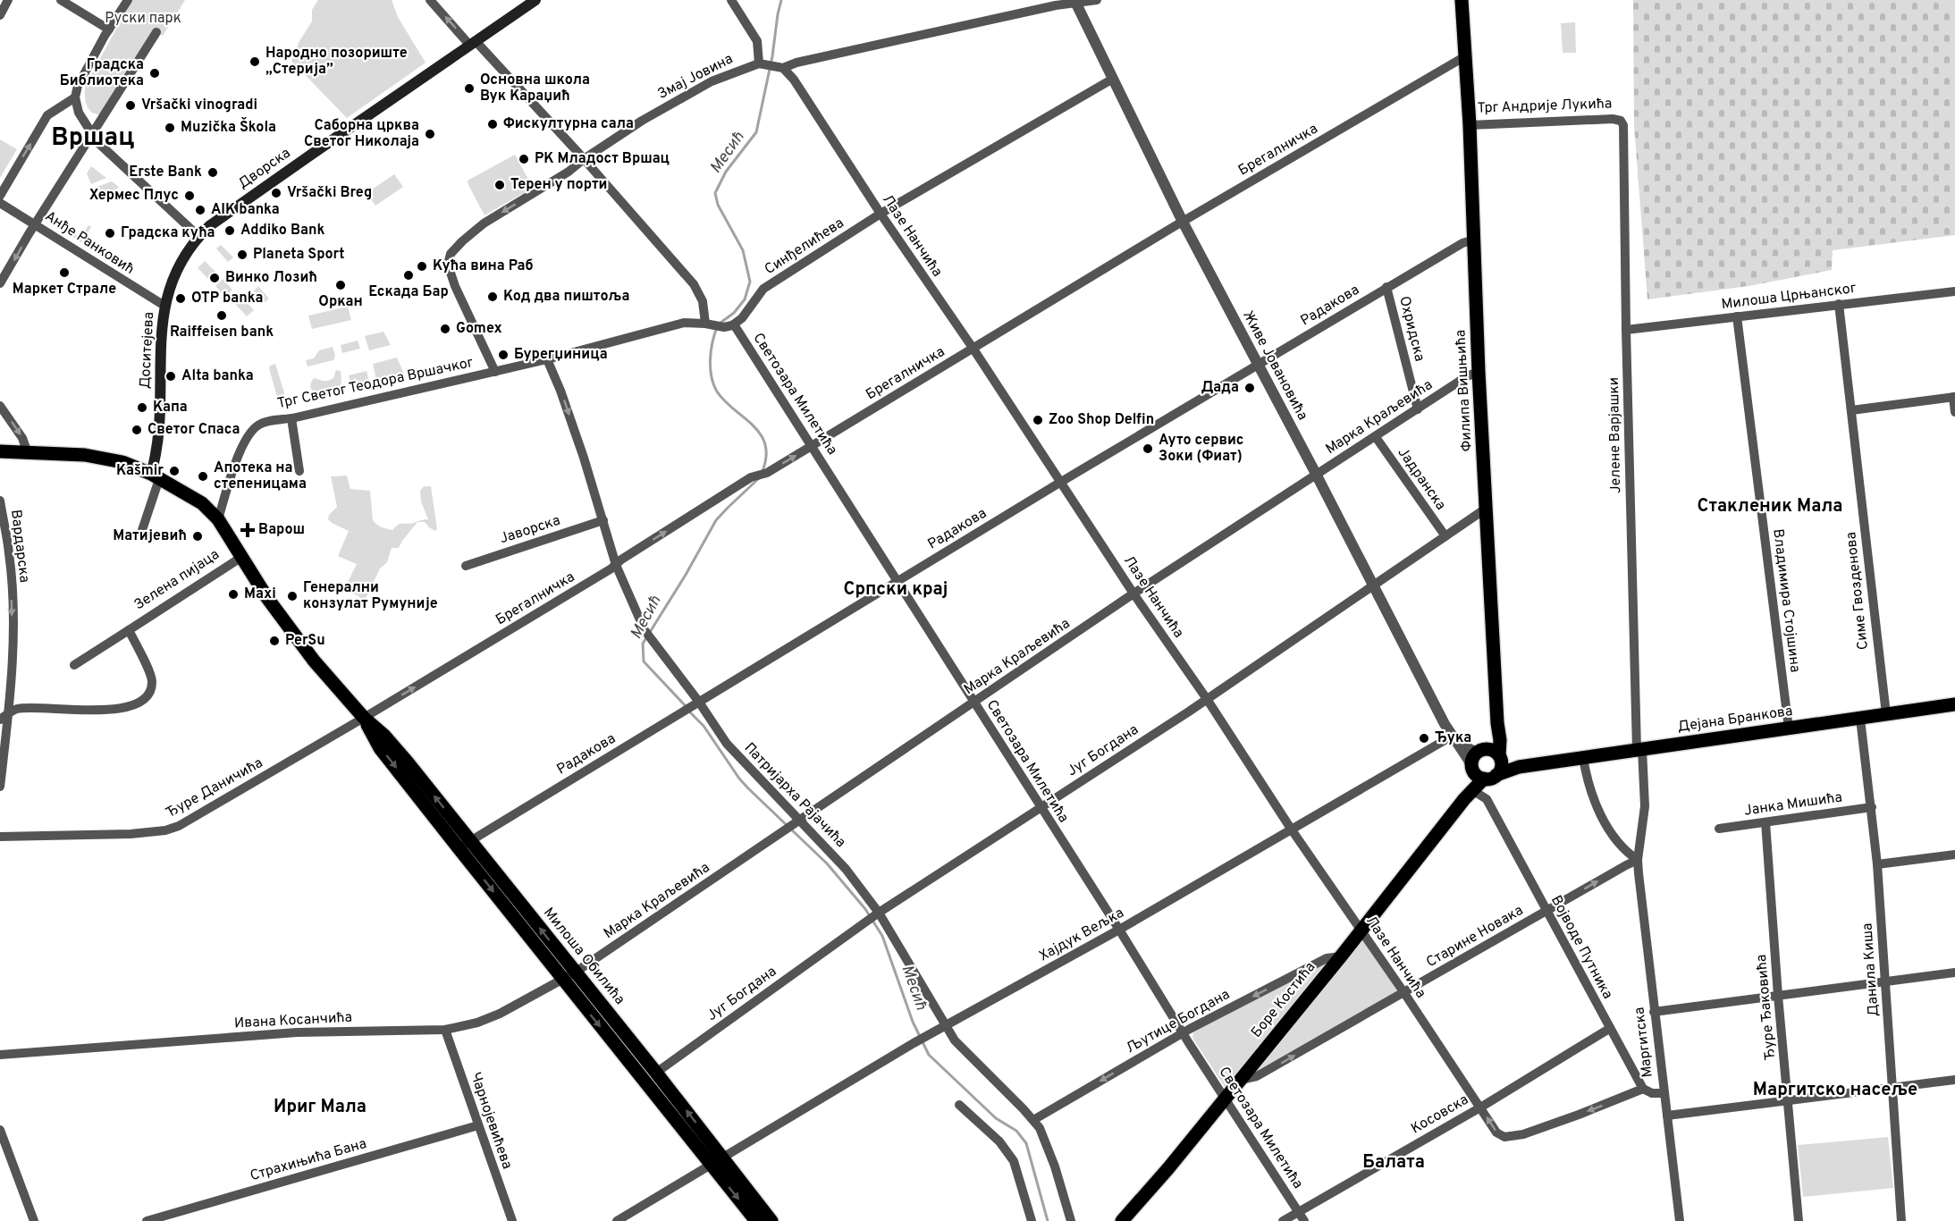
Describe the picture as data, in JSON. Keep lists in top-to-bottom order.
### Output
{
  "streets": {
    "main road": [
      "Дворска",
      "Доситејева",
      "Филипа Вишњића",
      "Зелена пијаца",
      "Дејана Бранкова",
      "Милоша Обилића",
      "Боре Костића"
    ],
    "street": [
      "Змај Јовина",
      "Трг Андрије Лукића",
      "Брегалничка",
      "Лазе Нанчића",
      "Анђе Ранковић",
      "Синђелићева",
      "Милоша Црњанског",
      "Радакова",
      "Охридска",
      "Живе Јовановића",
      "Трг Светог Теодора Вршачког",
      "Светозара Милетића",
      "Марка Краљевића",
      "Јелене Варјашки",
      "Јадранска",
      "Јаворска",
      "Вардарска",
      "Симе Гвозденова",
      "Владимира Стојшина",
      "Југ Богдана",
      "Ђуре Даничића",
      "Патријарха Рајачића",
      "Јанка Мишића",
      "Хајдук Вељка",
      "Старине Новака",
      "Војводе Путника",
      "Данила Киша",
      "Ђуре Ђаковића",
      "Ивана Косанчића",
      "Љутице Богдана",
      "Маргитска",
      "Косовска",
      "Чарнојевићева",
      "Страхињића Бана"
    ]
  },
  "crossings": [
    ["Змај Јовина", "Трг Светог Теодора Вршачког"],
    ["Трг Андрије Лукића", "Филипа Вишњића"],
    ["Трг Андрије Лукића", "Јелене Варјашки"],
    ["Брегалничка", "Лазе Нанчића"],
    ["Брегалничка", "Живе Јовановића"],
    ["Брегалничка", "Филипа Вишњића"],
    ["Брегалничка", "Светозара Милетића"],
    ["Брегалничка", "Ђуре Даничића"],
    ["Брегалничка", "Патријарха Рајачића"],
    ["Брегалничка", "Милоша Обилића"],
    ["Дворска", "Доситејева"],
    ["Лазе Нанчића", "Синђелићева"],
    ["Лазе Нанчића", "Радакова"],
    ["Лазе Нанчића", "Марка Краљевића"],
    ["Лазе Нанчића", "Југ Богдана"],
    ["Лазе Нанчића", "Хајдук Вељка"],
    ["Лазе Нанчића", "Старине Новака"],
    ["Лазе Нанчића", "Војводе Путника"],
    ["Лазе Нанчића", "Боре Костића"],
    ["Лазе Нанчића", "Косовска"],
    ["Анђе Ранковић", "Доситејева"],
    ["Синђелићева", "Живе Јовановића"],
    ["Синђелићева", "Светозара Милетића"],
    ["Милоша Црњанског", "Јелене Варјашки"],
    ["Милоша Црњанског", "Симе Гвозденова"],
    ["Милоша Црњанског", "Владимира Стојшина"],
    ["Радакова", "Охридска"],
    ["Радакова", "Живе Јовановића"],
    ["Радакова", "Филипа Вишњића"],
    ["Радакова", "Светозара Милетића"],
    ["Радакова", "Патријарха Рајачића"],
    ["Радакова", "Милоша Обилића"],
    ["Охридска", "Марка Краљевића"],
    ["Доситејева", "Зелена пијаца"],
    ["Живе Јовановића", "Филипа Вишњића"],
    ["Живе Јовановића", "Марка Краљевића"],
    ["Живе Јовановића", "Дејана Бранкова"],
    ["Живе Јовановића", "Југ Богдана"],
    ["Живе Јовановића", "Хајдук Вељка"],
    ["Живе Јовановића", "Боре Костића"],
    ["Трг Светог Теодора Вршачког", "Зелена пијаца"],
    ["Филипа Вишњића", "Марка Краљевића"],
    ["Филипа Вишњића", "Дејана Бранкова"],
    ["Филипа Вишњића", "Југ Богдана"],
    ["Филипа Вишњића", "Боре Костића"],
    ["Светозара Милетића", "Марка Краљевића"],
    ["Светозара Милетића", "Југ Богдана"],
    ["Светозара Милетића", "Хајдук Вељка"],
    ["Светозара Милетића", "Боре Костића"],
    ["Светозара Милетића", "Љутице Богдана"],
    ["Светозара Милетића", "Косовска"],
    ["Марка Краљевића", "Јадранска"],
    ["Марка Краљевића", "Патријарха Рајачића"],
    ["Марка Краљевића", "Милоша Обилића"],
    ["Марка Краљевића", "Ивана Косанчића"],
    ["Јелене Варјашки", "Дејана Бранкова"],
    ["Јелене Варјашки", "Маргитска"],
    ["Јадранска", "Југ Богдана"],
    ["Јаворска", "Патријарха Рајачића"],
    ["Вардарска", "Зелена пијаца"],
    ["Зелена пијаца", "Милоша Обилића"],
    ["Симе Гвозденова", "Дејана Бранкова"],
    ["Владимира Стојшина", "Дејана Бранкова"],
    ["Дејана Бранкова", "Данила Киша"],
    ["Дејана Бранкова", "Боре Костића"],
    ["Дејана Бранкова", "Маргитска"],
    ["Југ Богдана", "Патријарха Рајачића"],
    ["Југ Богдана", "Милоша Обилића"],
    ["Ђуре Даничића", "Милоша Обилића"],
    ["Патријарха Рајачића", "Хајдук Вељка"],
    ["Патријарха Рајачића", "Љутице Богдана"],
    ["Јанка Мишића", "Данила Киша"],
    ["Јанка Мишића", "Ђуре Ђаковића"],
    ["Хајдук Вељка", "Милоша Обилића"],
    ["Старине Новака", "Војводе Путника"],
    ["Старине Новака", "Боре Костића"],
    ["Старине Новака", "Маргитска"],
    ["Војводе Путника", "Косовска"],
    ["Милоша Обилића", "Ивана Косанчића"],
    ["Боре Костића", "Љутице Богдана"],
    ["Ивана Косанчића", "Чарнојевићева"],
    ["Чарнојевићева", "Страхињића Бана"]
  ],
  "one_way": [
    "Брегалничка",
    "Вардарска",
    "Старине Новака",
    "Љутице Богдана"
  ],
  "districts": [
    "Вршац",
    "Стакленик Мала",
    "Српски крај",
    "Маргитско насеље",
    "Ириг Мала",
    "Балата"
  ],
  "water": ["Месић"],
  "parks": ["Руски парк"],
  "places": {
    "other": [
      "Народно позориште „Стерија”",
      "Градска Библиотека",
      "Основна школа Вук Караџић",
      "Vršački vinogradi",
      "Фискултурна сала",
      "Muzička Škola",
      "Саборна црква Светог Николаја",
      "РК Младост Вршац",
      "Erste Bank",
      "Терен у порти",
      "Vršački Breg",
      "Хермес Плус",
      "AIK banka",
      "Addiko Bank",
      "Градска кућа",
      "Planeta Sport",
      "Кућа вина Раб",
      "Маркет Страле",
      "Ескада Бар",
      "Винко Лозић",
      "Оркан",
      "Код два пиштоља",
      "OTP banka",
      "Raiffeisen bank",
      "Gomex",
      "Бурегџиница",
      "Alta banka",
      "Дада",
      "Капа",
      "Zoo Shop Delfin",
      "Светог Спаса",
      "Ауто сервис Зоки (Фиат)",
      "Kašmir",
      "Апотека на степеницама",
      "Матијевић",
      "Maxi",
      "Генерални конзулат Румуније",
      "PerSu",
      "Ђука"
    ],
    "health": ["Варош"]
  }
}
